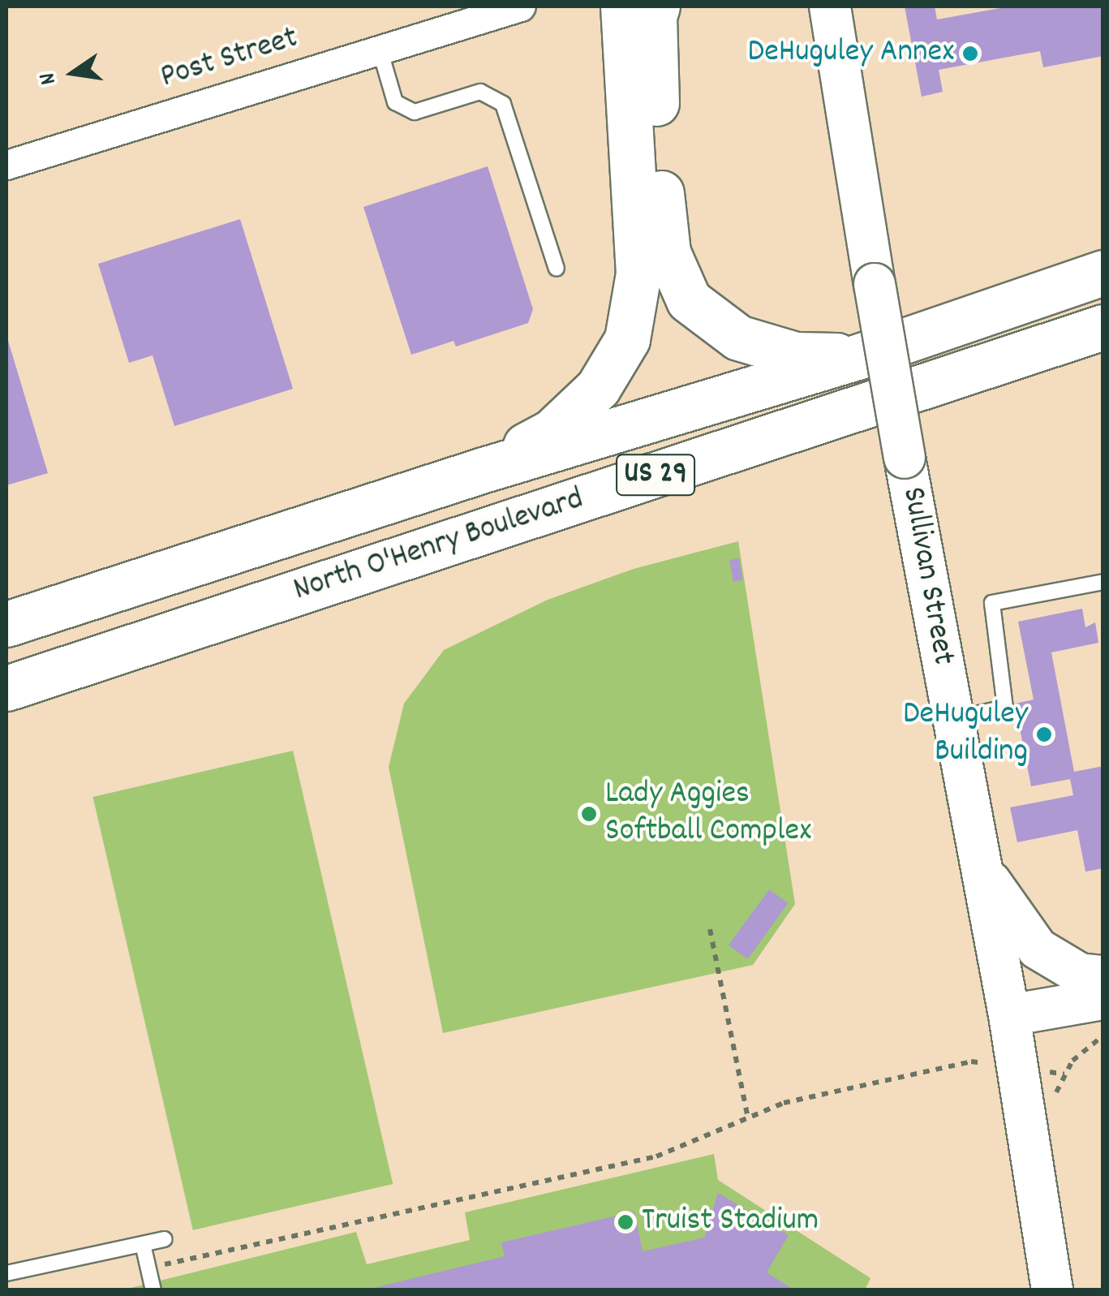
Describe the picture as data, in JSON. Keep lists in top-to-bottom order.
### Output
{
  "streets": {
    "highway": ["US 29", "North O'Henry Boulevard"],
    "street": ["Post Street", "Sullivan Street"]
  },
  "places": [
    "DeHuguley Annex",
    "DeHuguley Building",
    "Lady Aggies Softball Complex",
    "Truist Stadium"
  ],
  "north": "left"
}
